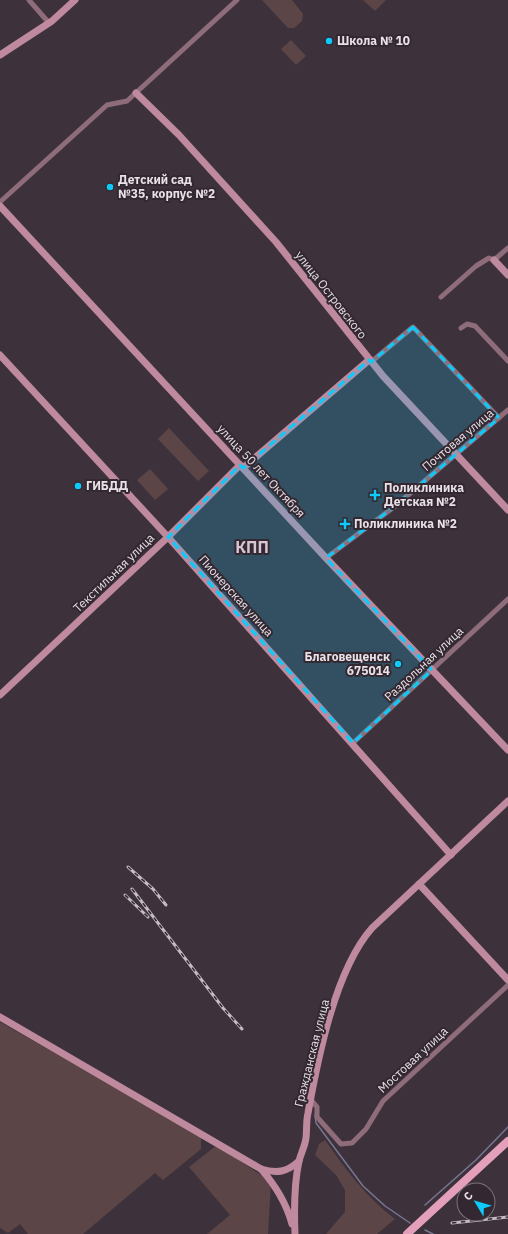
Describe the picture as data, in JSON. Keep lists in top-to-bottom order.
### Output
{
  "streets": {
    "street": [
      "улица Островского",
      "Почтовая улица",
      "улица 50 лет Октября",
      "Текстильная улица",
      "Пионерская улица",
      "Раздольная улица",
      "Гражданская улица",
      "Мостовая улица"
    ]
  },
  "crossings": [
    ["улица Островского", "Почтовая улица"],
    ["улица Островского", "Текстильная улица"],
    ["Почтовая улица", "улица 50 лет Октября"],
    ["Почтовая улица", "Текстильная улица"],
    ["улица 50 лет Октября", "Текстильная улица"],
    ["улица 50 лет Октября", "Раздольная улица"],
    ["Текстильная улица", "Пионерская улица"],
    ["Пионерская улица", "Раздольная улица"],
    ["Пионерская улица", "Гражданская улица"],
    ["Гражданская улица", "Мостовая улица"]
  ],
  "districts": ["КПП"],
  "places": {
    "other": [
      "Школа № 10",
      "Детский сад №35, корпус №2",
      "ГИБДД",
      "Благовещенск 675014"
    ],
    "health": ["Поликлиника Детская №2", "Поликлиника №2"]
  },
  "north": "top left"
}
